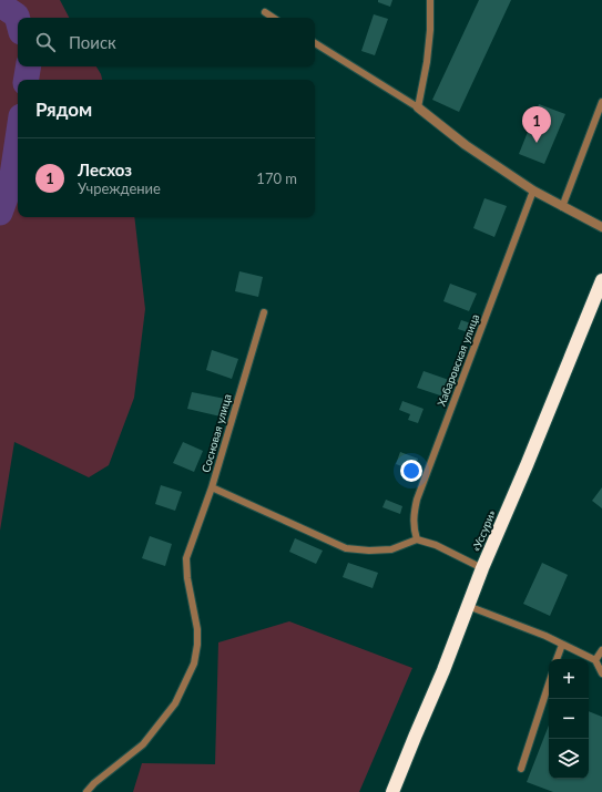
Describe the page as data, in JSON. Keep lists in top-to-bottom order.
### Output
{
  "streets": {
    "highway": ["«Уссури»"],
    "lane": ["Хабаровская улица", "Сосновая улица"]
  },
  "page": {
    "search": "Поиск",
    "heading": "Рядом",
    "pins": "1",
    "list": [
      {
        "mark": "1",
        "name": "Лесхоз",
        "note": "Учреждение",
        "value": "170 m"
      }
    ],
    "map_buttons": ["+", "−"]
  }
}
